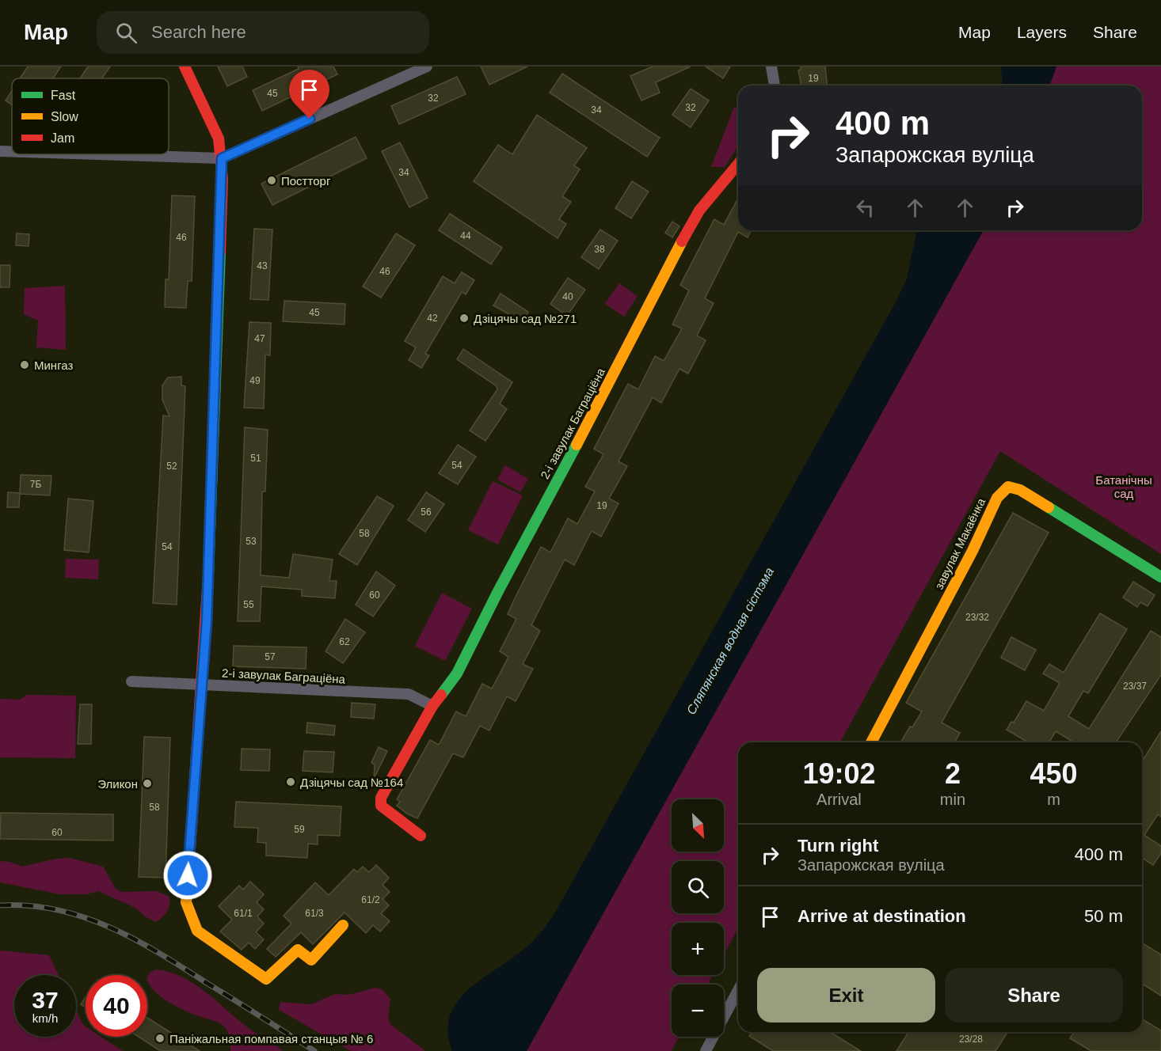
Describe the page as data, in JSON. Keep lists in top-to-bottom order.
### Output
{
  "streets": {
    "street": ["2-і завулак Баграціёна", "завулак Макаёнка"]
  },
  "water": ["Сляпянская водная сістэма"],
  "parks": ["Батанічны сад"],
  "places": [
    "Постторг",
    "Дзіцячы сад №271",
    "Мингаз",
    "Дзіцячы сад №164",
    "Эликон",
    "Паніжальная помпавая станцыя № 6"
  ],
  "house_numbers": [
    "19",
    "45",
    "32",
    "32",
    "34",
    "34",
    "44",
    "46",
    "38",
    "43",
    "46",
    "40",
    "45",
    "42",
    "47",
    "49",
    "51",
    "54",
    "52",
    "7Б",
    "19",
    "56",
    "58",
    "53",
    "54",
    "60",
    "55",
    "23/32",
    "62",
    "57",
    "23/37",
    "58",
    "59",
    "60",
    "61/2",
    "61/1",
    "61/3",
    "23/28"
  ],
  "legend": ["Fast", "Slow", "Jam"],
  "north": "bottom right",
  "page": {
    "header": "Map",
    "search": "Search here",
    "nav": ["Map", "Layers", "Share"],
    "turn": ["400 m", "Запарожская вуліца"],
    "eta": [
      "19:02",
      "Arrival",
      "2",
      "min",
      "450",
      "m"
    ],
    "map_buttons": ["+", "−"],
    "list": [
      {
        "name": "Turn right",
        "note": "Запарожская вуліца",
        "value": "400 m"
      },
      {
        "name": "Arrive at destination",
        "value": "50 m"
      }
    ],
    "buttons": ["Exit", "Share"],
    "speed": "37 km/h",
    "limit": "40"
  }
}
